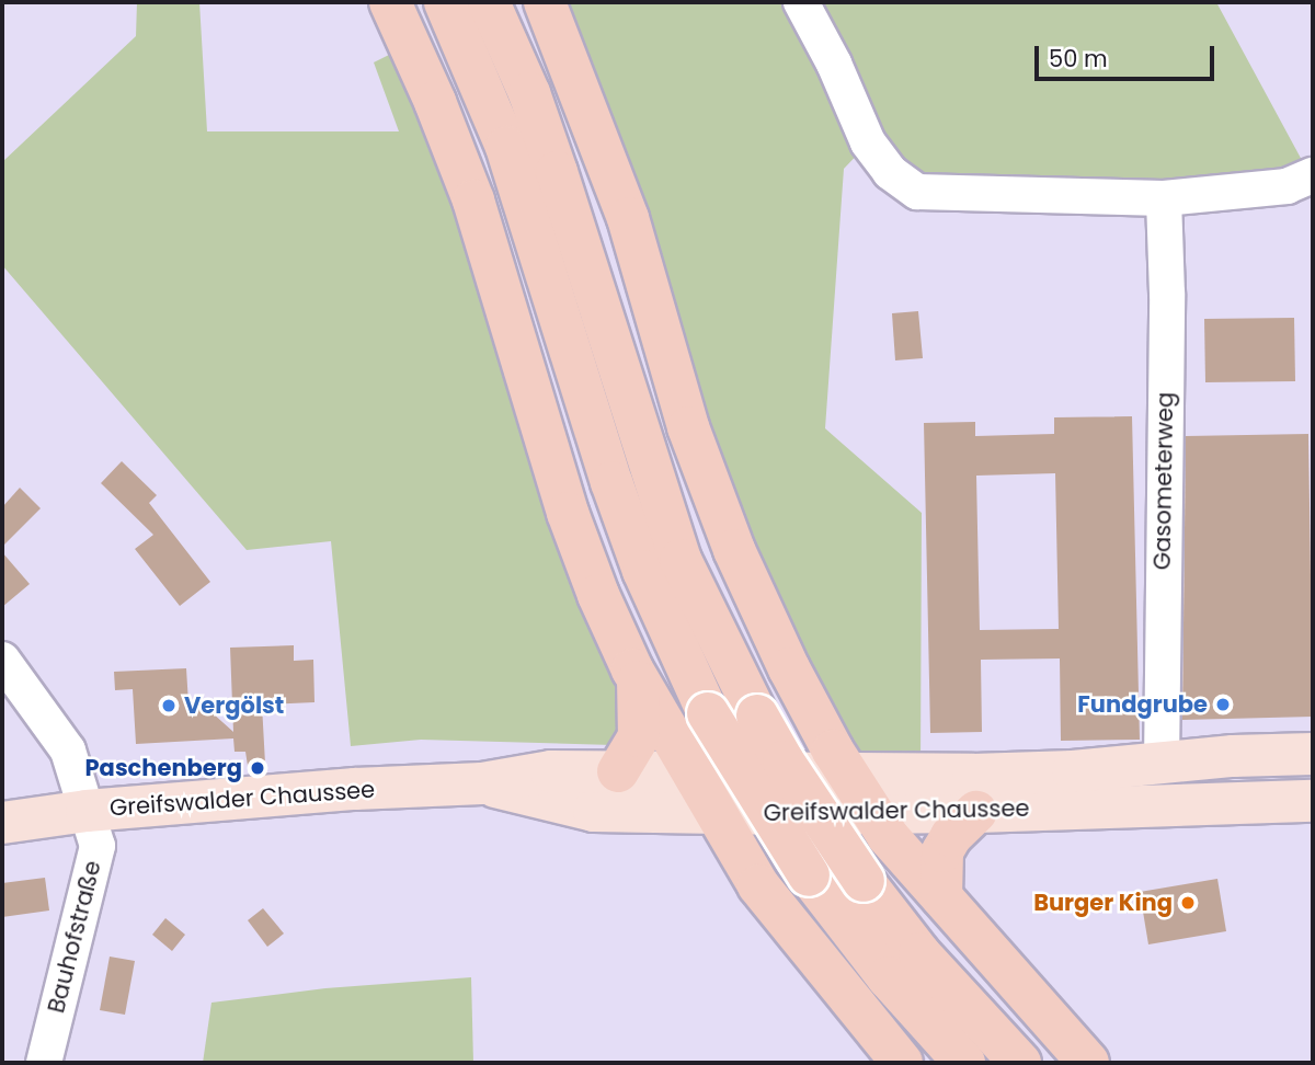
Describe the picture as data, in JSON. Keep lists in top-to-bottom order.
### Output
{
  "streets": {
    "main road": ["Greifswalder Chaussee"],
    "street": ["Gasometerweg", "Bauhofstraße"]
  },
  "crossings": [
    ["Gasometerweg", "Greifswalder Chaussee"],
    ["Greifswalder Chaussee", "Bauhofstraße"]
  ],
  "places": [
    "Fundgrube",
    "Vergölst",
    "Paschenberg",
    "Burger King"
  ],
  "scale_bar": "50 m"
}
